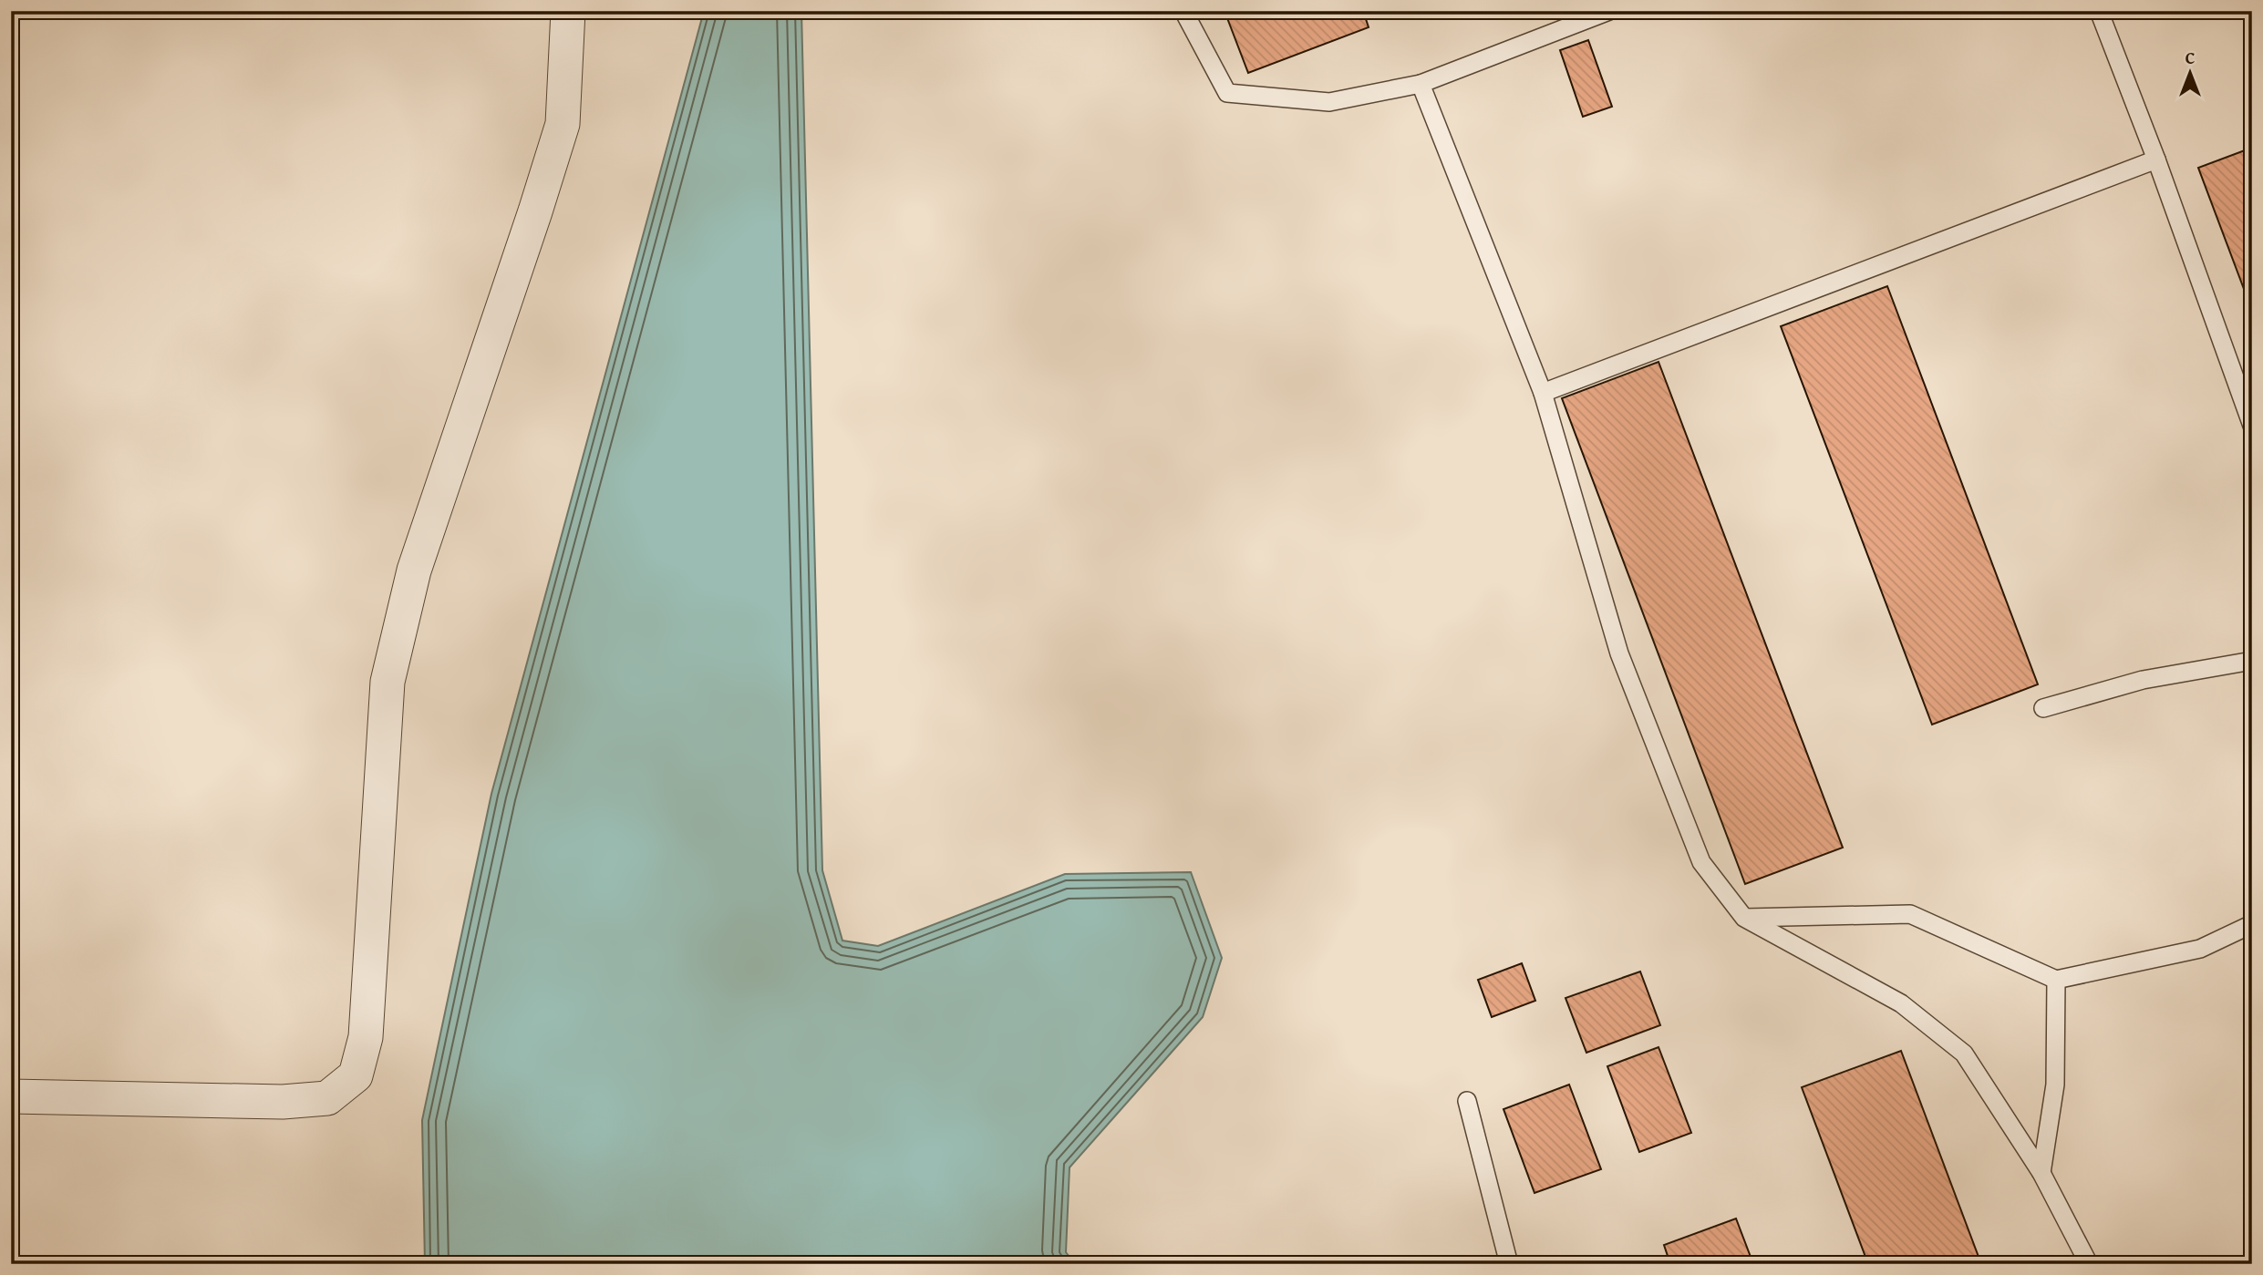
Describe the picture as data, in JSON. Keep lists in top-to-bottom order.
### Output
{
  "north": "top"
}
